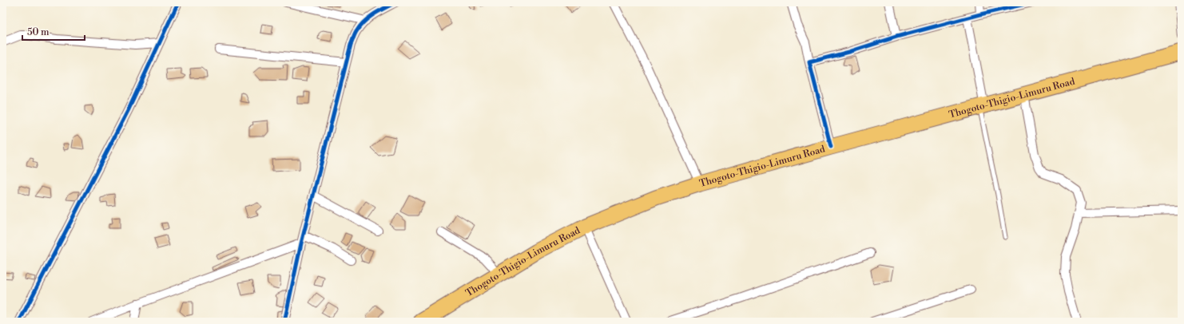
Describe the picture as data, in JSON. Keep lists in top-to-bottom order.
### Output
{
  "streets": {
    "highway": ["Thogoto-Thigio-Limuru Road"]
  },
  "scale_bar": "50 m"
}
